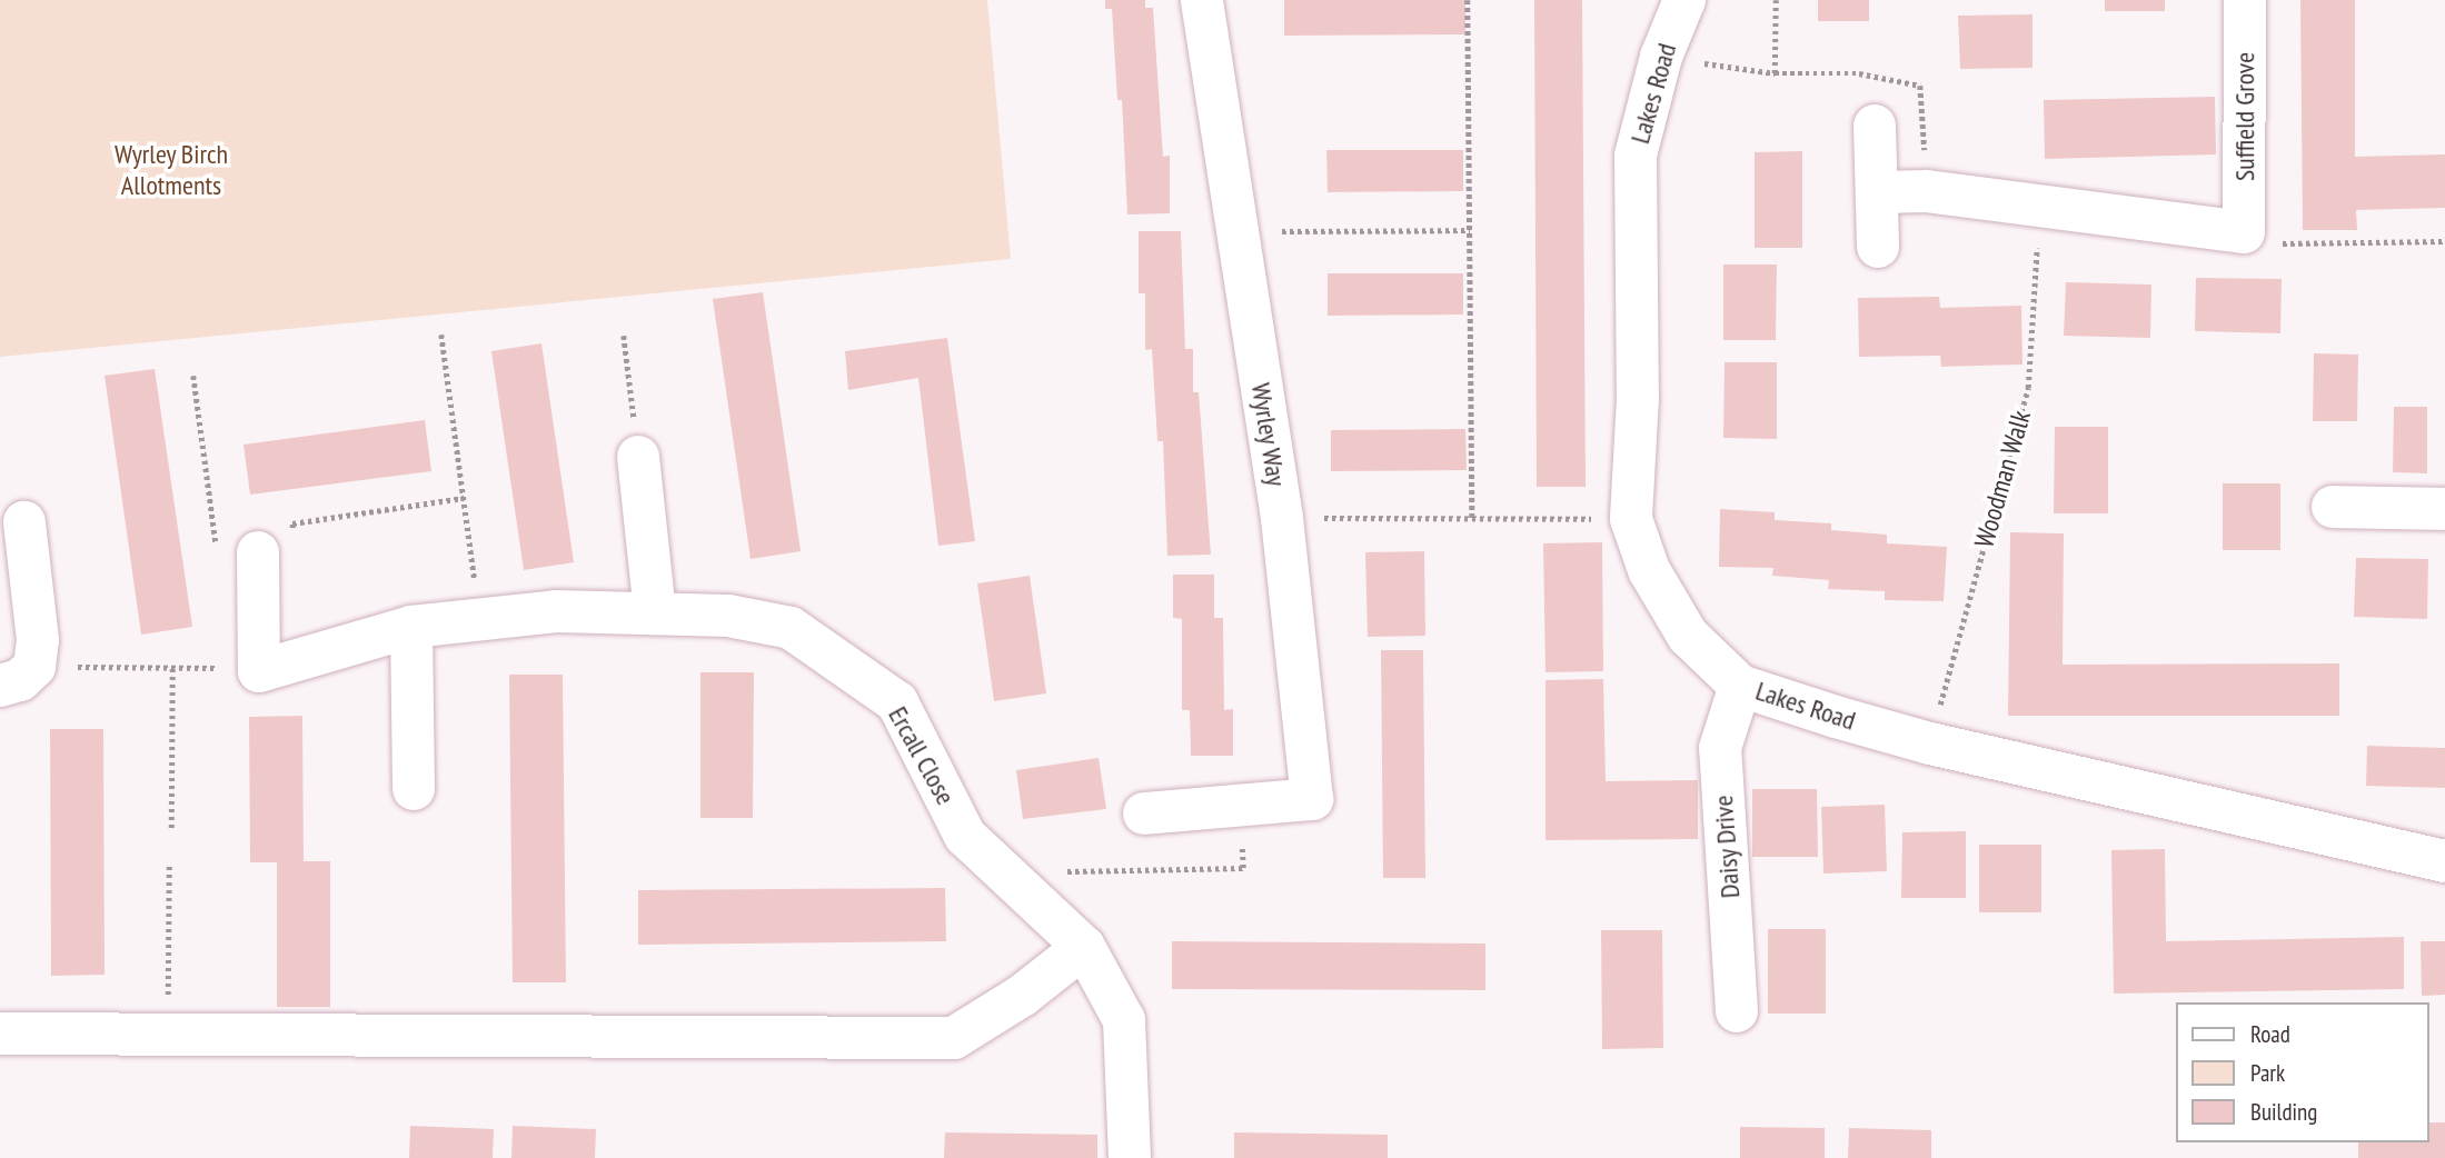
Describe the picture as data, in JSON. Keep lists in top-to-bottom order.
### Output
{
  "streets": {
    "street": [
      "Lakes Road",
      "Suffield Grove",
      "Wyrley Way",
      "Ercall Close",
      "Daisy Drive"
    ],
    "path": ["Woodman Walk"]
  },
  "crossings": [
    ["Lakes Road", "Woodman Walk"],
    ["Lakes Road", "Daisy Drive"]
  ],
  "parks": ["Wyrley Birch Allotments"],
  "legend": ["Road", "Park", "Building"]
}
